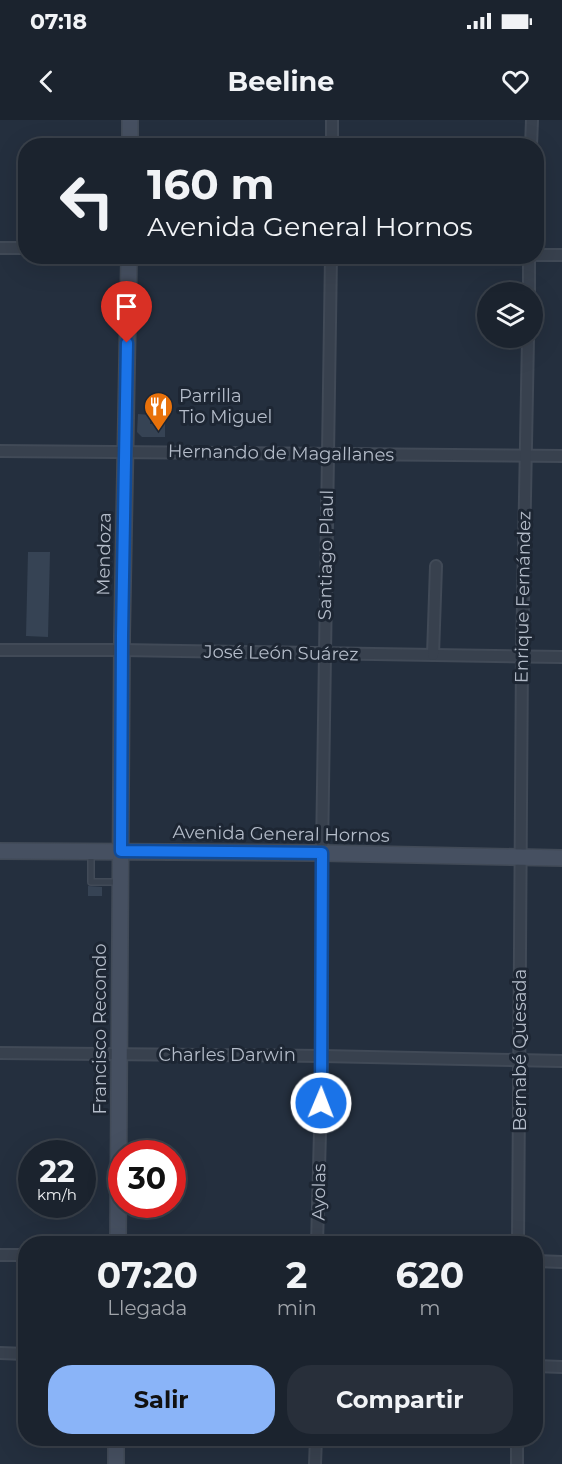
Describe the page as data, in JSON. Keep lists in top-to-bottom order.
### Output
{
  "streets": {
    "street": [
      "Hernando de Magallanes",
      "Mendoza",
      "Santiago Plaul",
      "Enrique Fernández",
      "José León Suárez",
      "Avenida General Hornos",
      "Francisco Recondo",
      "Bernabé Quesada",
      "Charles Darwin",
      "Ayolas"
    ]
  },
  "crossings": [
    ["Hernando de Magallanes", "Mendoza"],
    ["Hernando de Magallanes", "Santiago Plaul"],
    ["Hernando de Magallanes", "Enrique Fernández"],
    ["Mendoza", "José León Suárez"],
    ["Mendoza", "Avenida General Hornos"],
    ["Mendoza", "Francisco Recondo"],
    ["Santiago Plaul", "José León Suárez"],
    ["Santiago Plaul", "Avenida General Hornos"],
    ["Santiago Plaul", "Ayolas"],
    ["Enrique Fernández", "José León Suárez"],
    ["Enrique Fernández", "Avenida General Hornos"],
    ["Enrique Fernández", "Bernabé Quesada"],
    ["Avenida General Hornos", "Francisco Recondo"],
    ["Avenida General Hornos", "Bernabé Quesada"],
    ["Avenida General Hornos", "Ayolas"],
    ["Francisco Recondo", "Charles Darwin"],
    ["Bernabé Quesada", "Charles Darwin"],
    ["Charles Darwin", "Ayolas"]
  ],
  "places": {
    "restaurant": ["Parrilla Tio Miguel"]
  },
  "page": {
    "status": "07:18",
    "header": "Beeline",
    "turn": ["160 m", "Avenida General Hornos"],
    "speed": "22 km/h",
    "limit": "30",
    "eta": [
      "07:20",
      "Llegada",
      "2",
      "min",
      "620",
      "m"
    ],
    "buttons": ["Salir", "Compartir"]
  }
}
